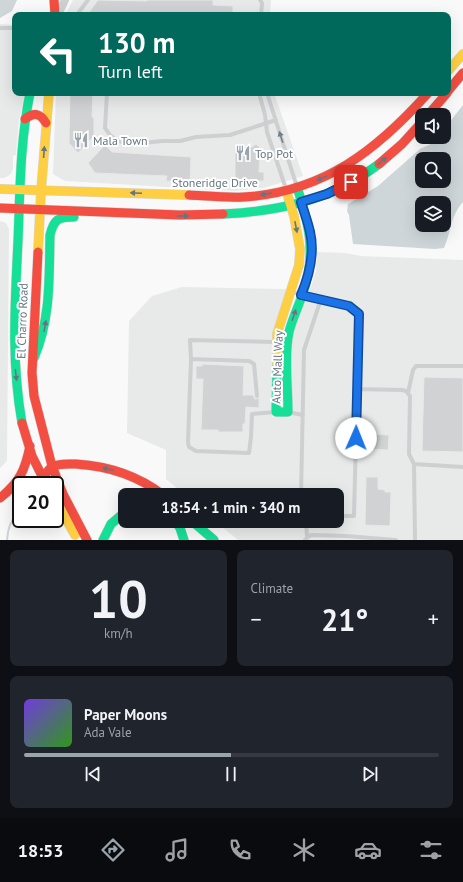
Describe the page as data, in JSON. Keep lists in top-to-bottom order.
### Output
{
  "streets": {
    "main road": ["Stoneridge Drive", "El Charro Road", "Auto Mall Way"]
  },
  "crossings": [
    ["Stoneridge Drive", "El Charro Road"],
    ["Stoneridge Drive", "Auto Mall Way"]
  ],
  "places": {
    "restaurant": ["Mala Town", "Top Pot"]
  },
  "page": {
    "turn": ["130 m", "Turn left"],
    "limit": "20",
    "trip": "18:54 · 1 min · 340 m",
    "tile": [
      ["10", "km/h"],
      "Climate"
    ],
    "heat": ["−", "21°", "+"],
    "song": ["Paper Moons", "Ada Vale"],
    "tabs": "18:53"
  }
}
